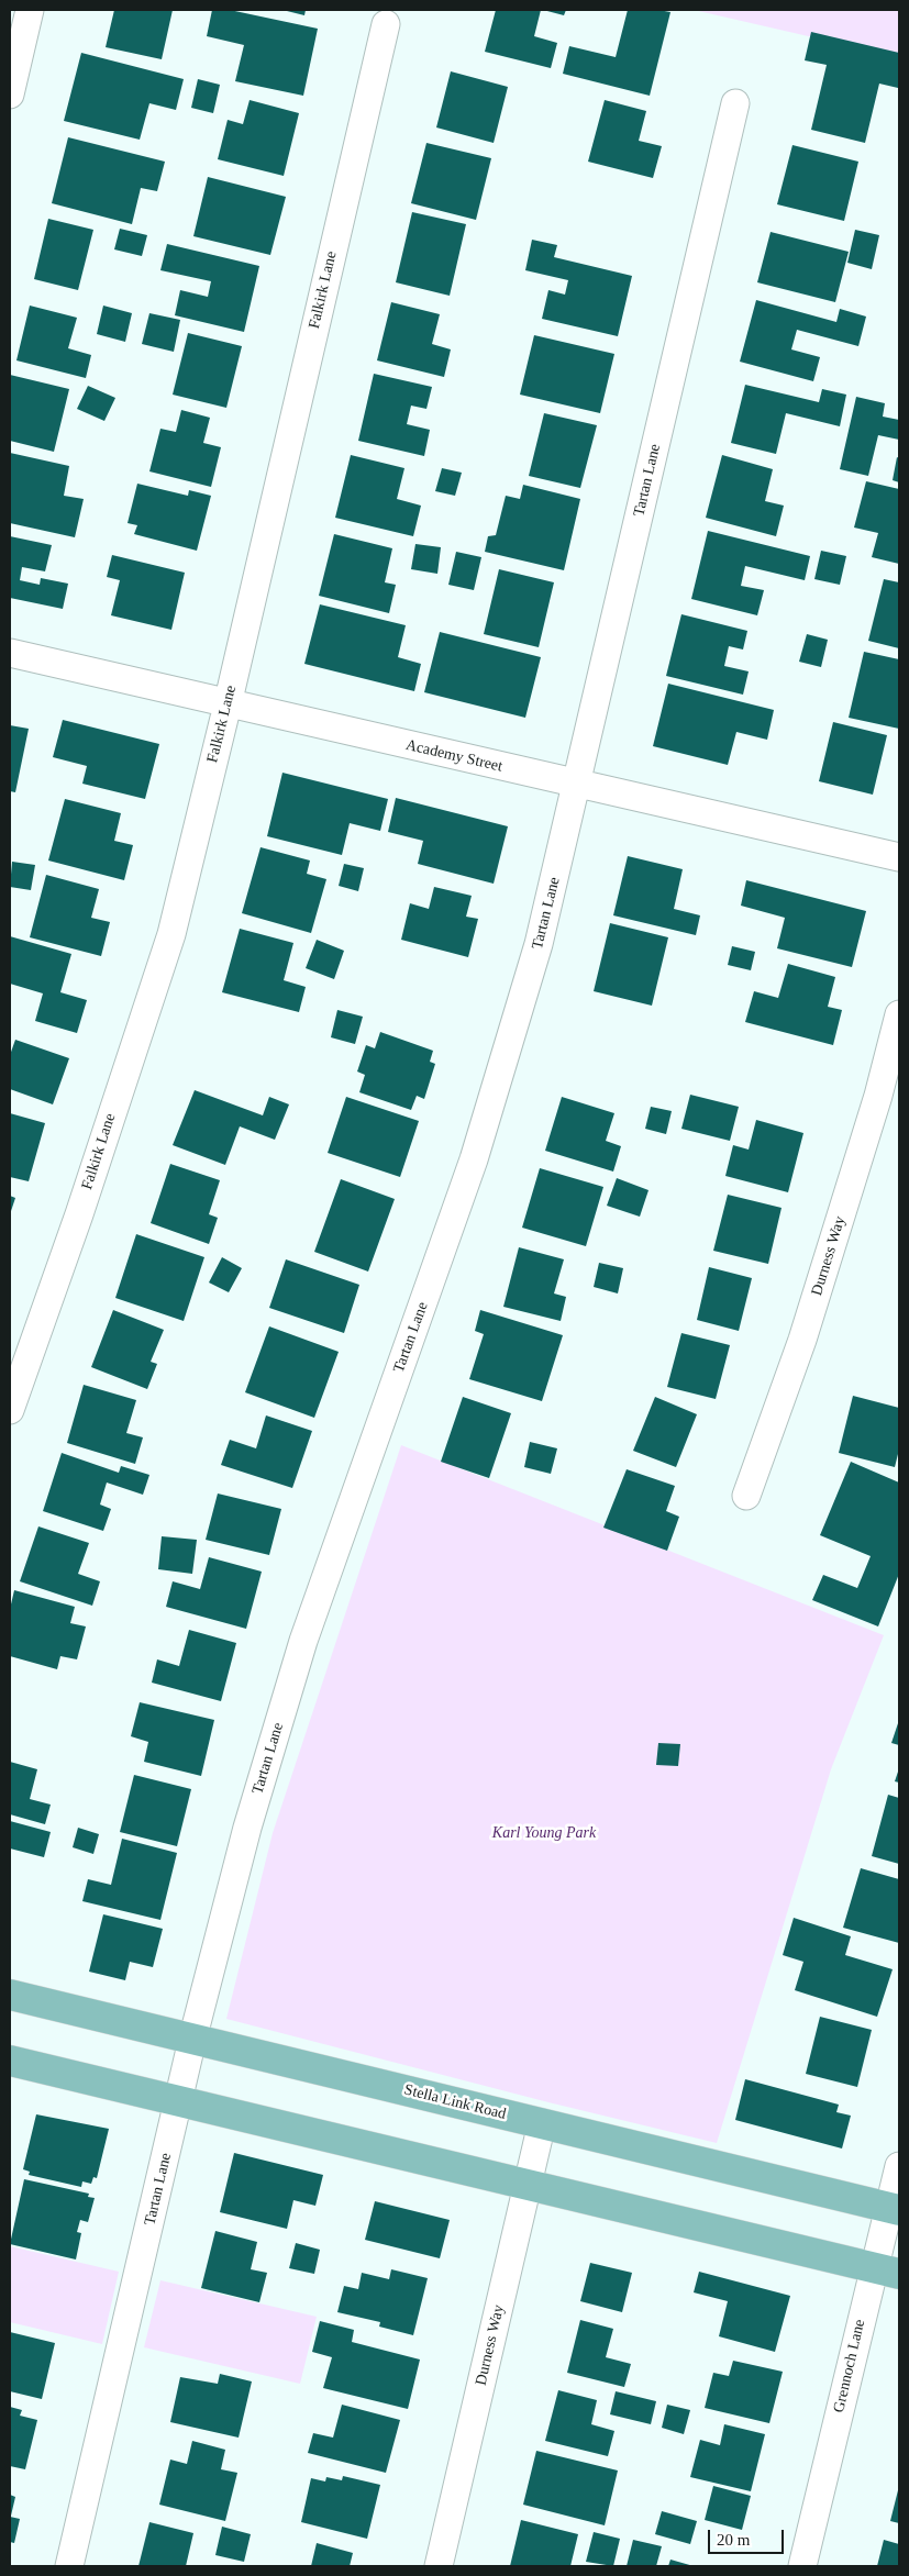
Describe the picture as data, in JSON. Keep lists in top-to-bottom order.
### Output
{
  "streets": {
    "main road": ["Stella Link Road"],
    "street": [
      "Falkirk Lane",
      "Tartan Lane",
      "Academy Street",
      "Durness Way",
      "Grennoch Lane"
    ]
  },
  "crossings": [
    ["Falkirk Lane", "Academy Street"],
    ["Tartan Lane", "Academy Street"],
    ["Tartan Lane", "Stella Link Road"],
    ["Durness Way", "Stella Link Road"],
    ["Stella Link Road", "Grennoch Lane"]
  ],
  "parks": ["Karl Young Park"],
  "scale_bar": "20 m"
}
